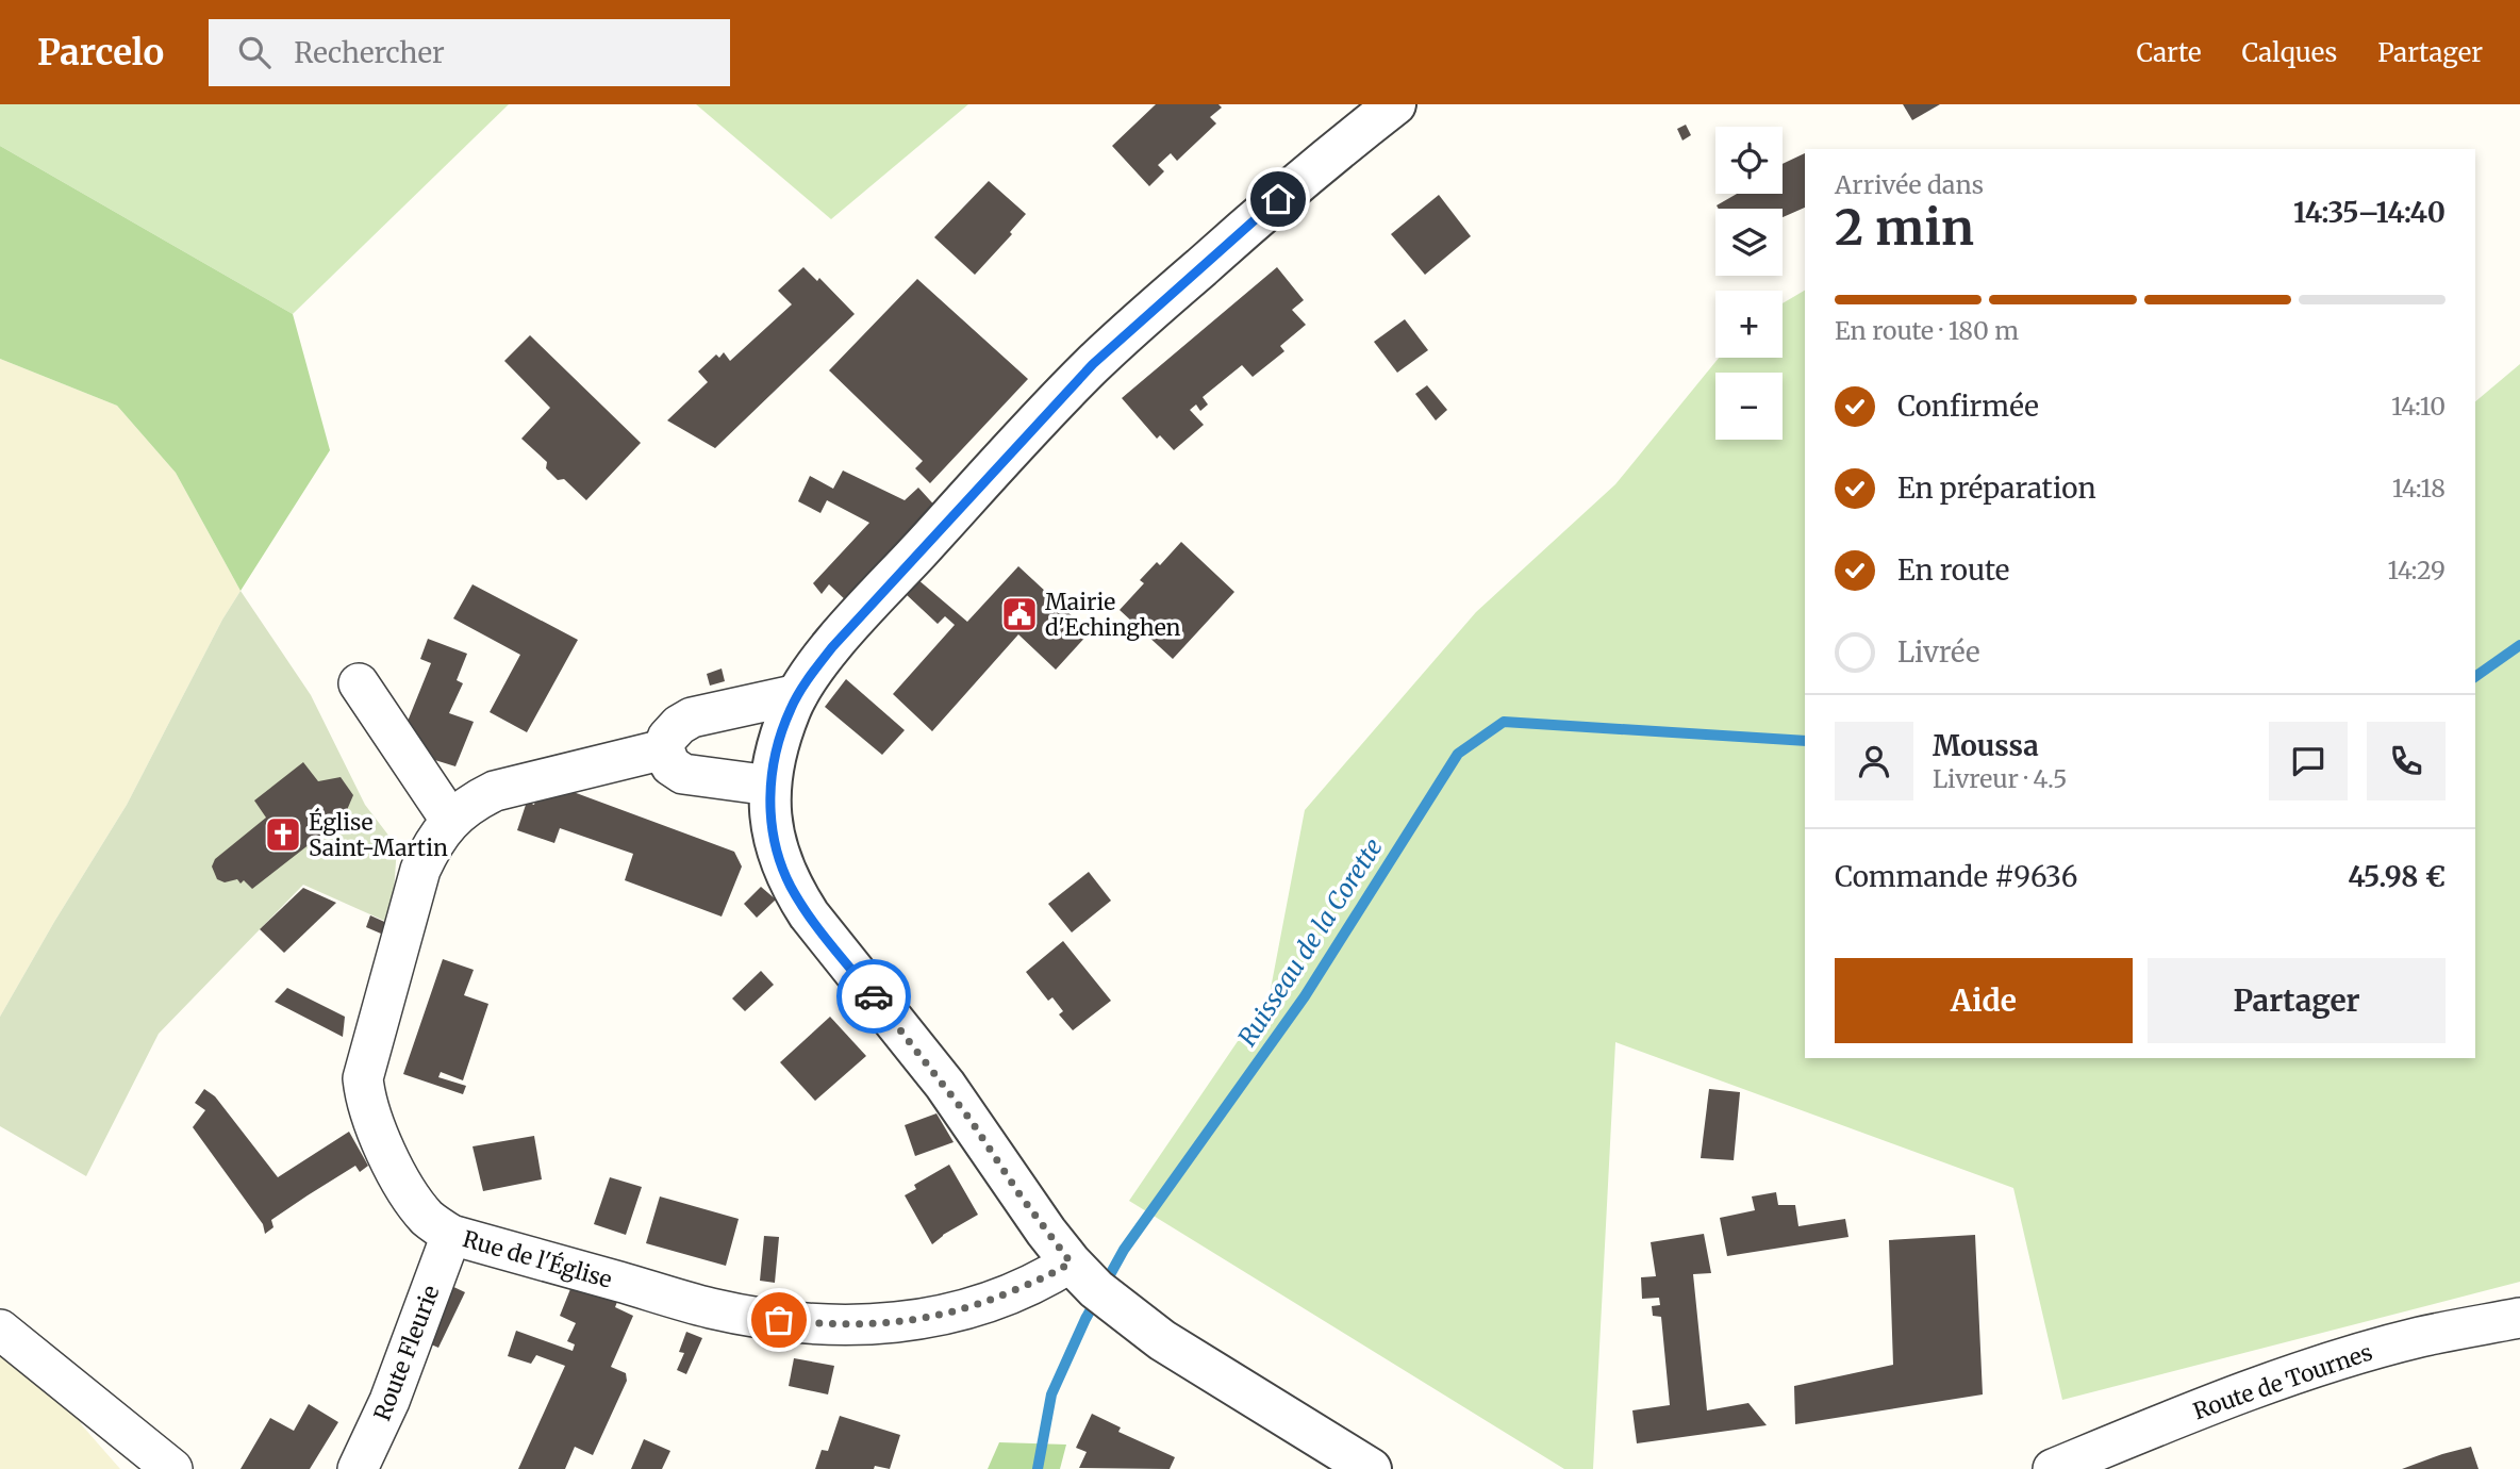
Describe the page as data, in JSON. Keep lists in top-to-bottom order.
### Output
{
  "streets": {
    "street": ["Rue de l'Église", "Route Fleurie", "Route de Tournes"]
  },
  "crossings": [
    ["Rue de l'Église", "Route Fleurie"]
  ],
  "water": ["Ruisseau de la Corette"],
  "places": {
    "public building": ["Mairie d'Echinghen"],
    "church": ["Église Saint-Martin"]
  },
  "page": {
    "header": "Parcelo",
    "search": "Rechercher",
    "nav": ["Carte", "Calques", "Partager"],
    "map_buttons": ["+", "−"],
    "heading": ["2 min", "Arrivée dans", "14:35–14:40"],
    "panel": [
      "Moussa",
      "Livreur · 4.5",
      "Commande #9636",
      "45.98 €"
    ],
    "bar": "En route · 180 m",
    "list": [
      ["Confirmée", "14:10"],
      ["En préparation", "14:18"],
      ["En route", "14:29"],
      "Livrée"
    ],
    "buttons": ["Aide", "Partager"]
  }
}
